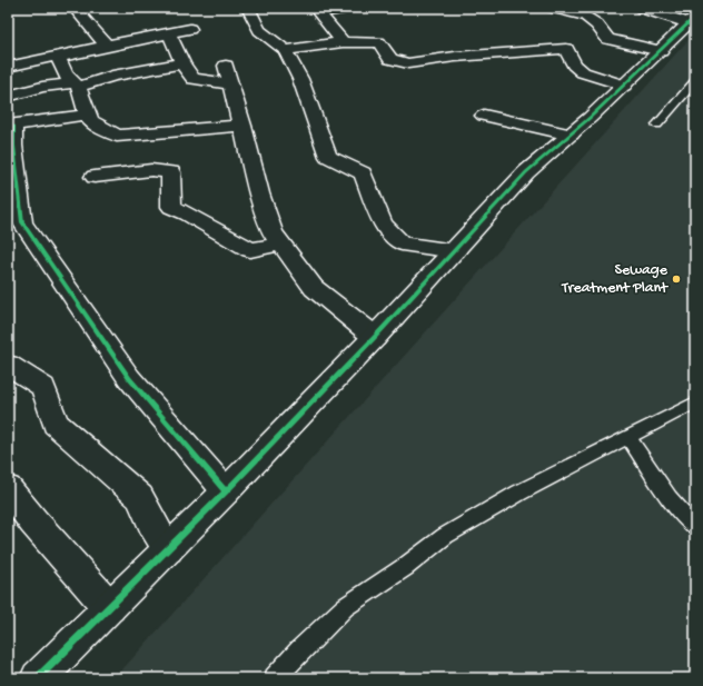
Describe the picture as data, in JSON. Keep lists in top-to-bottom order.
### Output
{
  "places": ["Sewage Treatment Plant"]
}
